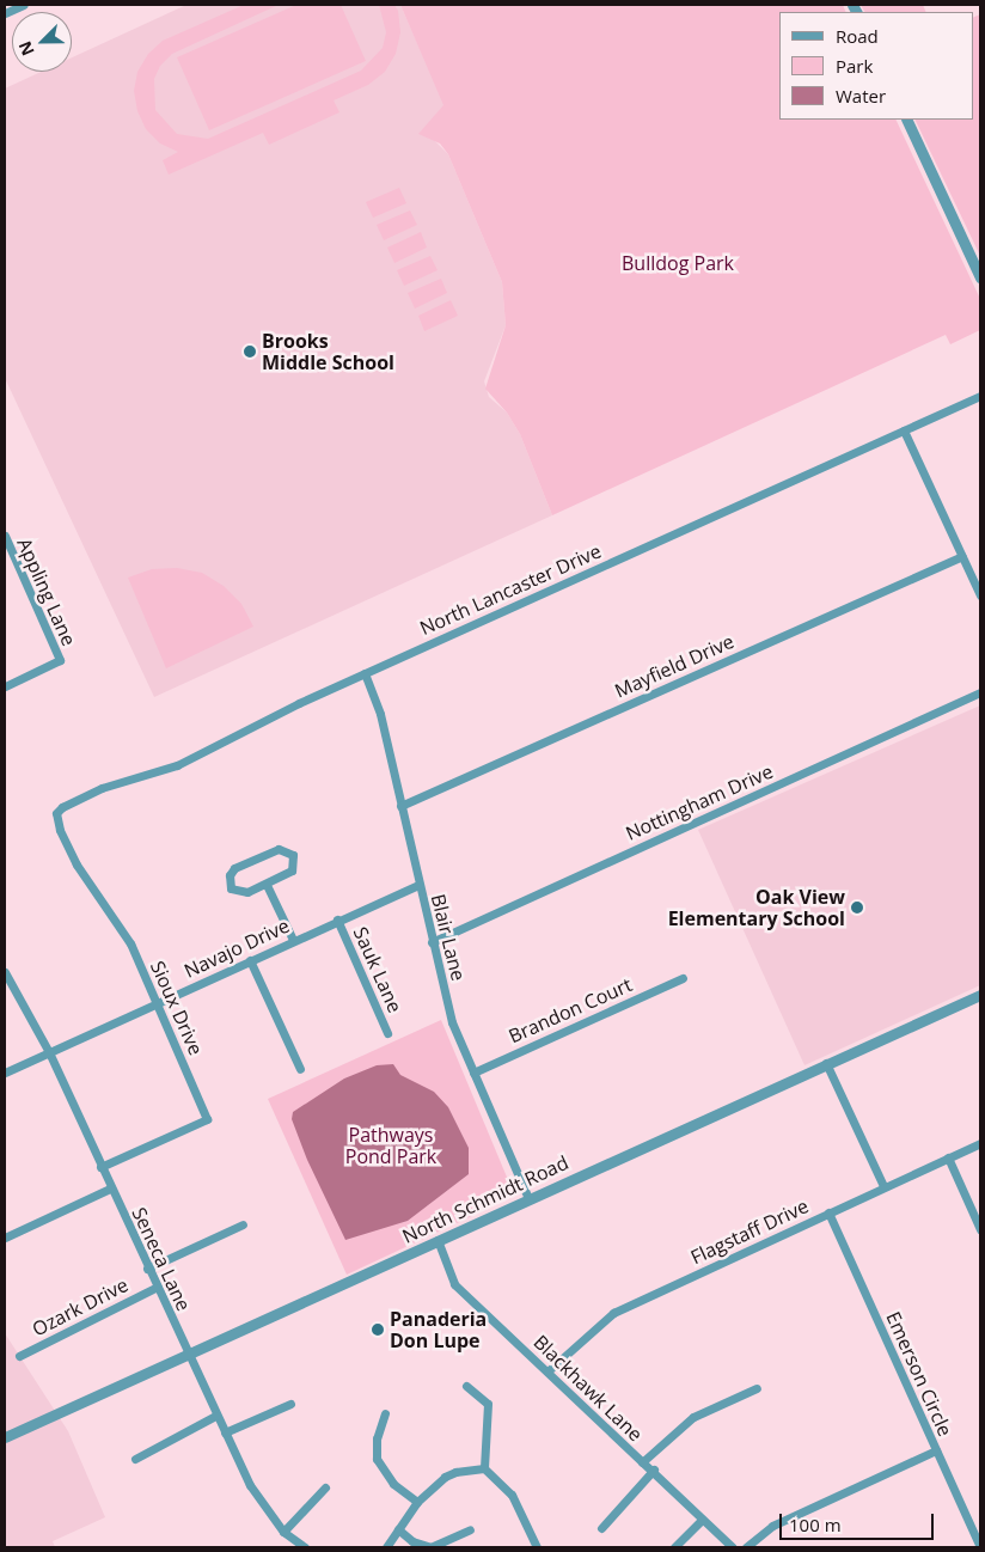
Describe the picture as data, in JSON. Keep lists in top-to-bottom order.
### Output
{
  "streets": {
    "street": [
      "North Lancaster Drive",
      "Appling Lane",
      "Mayfield Drive",
      "Nottingham Drive",
      "Blair Lane",
      "Navajo Drive",
      "Sauk Lane",
      "Sioux Drive",
      "Brandon Court",
      "North Schmidt Road",
      "Flagstaff Drive",
      "Seneca Lane",
      "Ozark Drive",
      "Emerson Circle",
      "Blackhawk Lane"
    ]
  },
  "crossings": [
    ["North Lancaster Drive", "Blair Lane"],
    ["North Lancaster Drive", "Sioux Drive"],
    ["Mayfield Drive", "Blair Lane"],
    ["Nottingham Drive", "Blair Lane"],
    ["Blair Lane", "Navajo Drive"],
    ["Blair Lane", "Brandon Court"],
    ["Blair Lane", "North Schmidt Road"],
    ["Navajo Drive", "Sauk Lane"],
    ["Navajo Drive", "Sioux Drive"],
    ["Navajo Drive", "Seneca Lane"],
    ["Sioux Drive", "Seneca Lane"],
    ["North Schmidt Road", "Seneca Lane"],
    ["North Schmidt Road", "Blackhawk Lane"],
    ["Flagstaff Drive", "Emerson Circle"],
    ["Flagstaff Drive", "Blackhawk Lane"],
    ["Seneca Lane", "Ozark Drive"]
  ],
  "parks": ["Bulldog Park", "Pathways Pond Park"],
  "places": ["Brooks Middle School", "Oak View Elementary School", "Panaderia Don Lupe"],
  "legend": ["Road", "Park", "Water"],
  "scale_bar": "100 m",
  "north": "bottom left"
}
